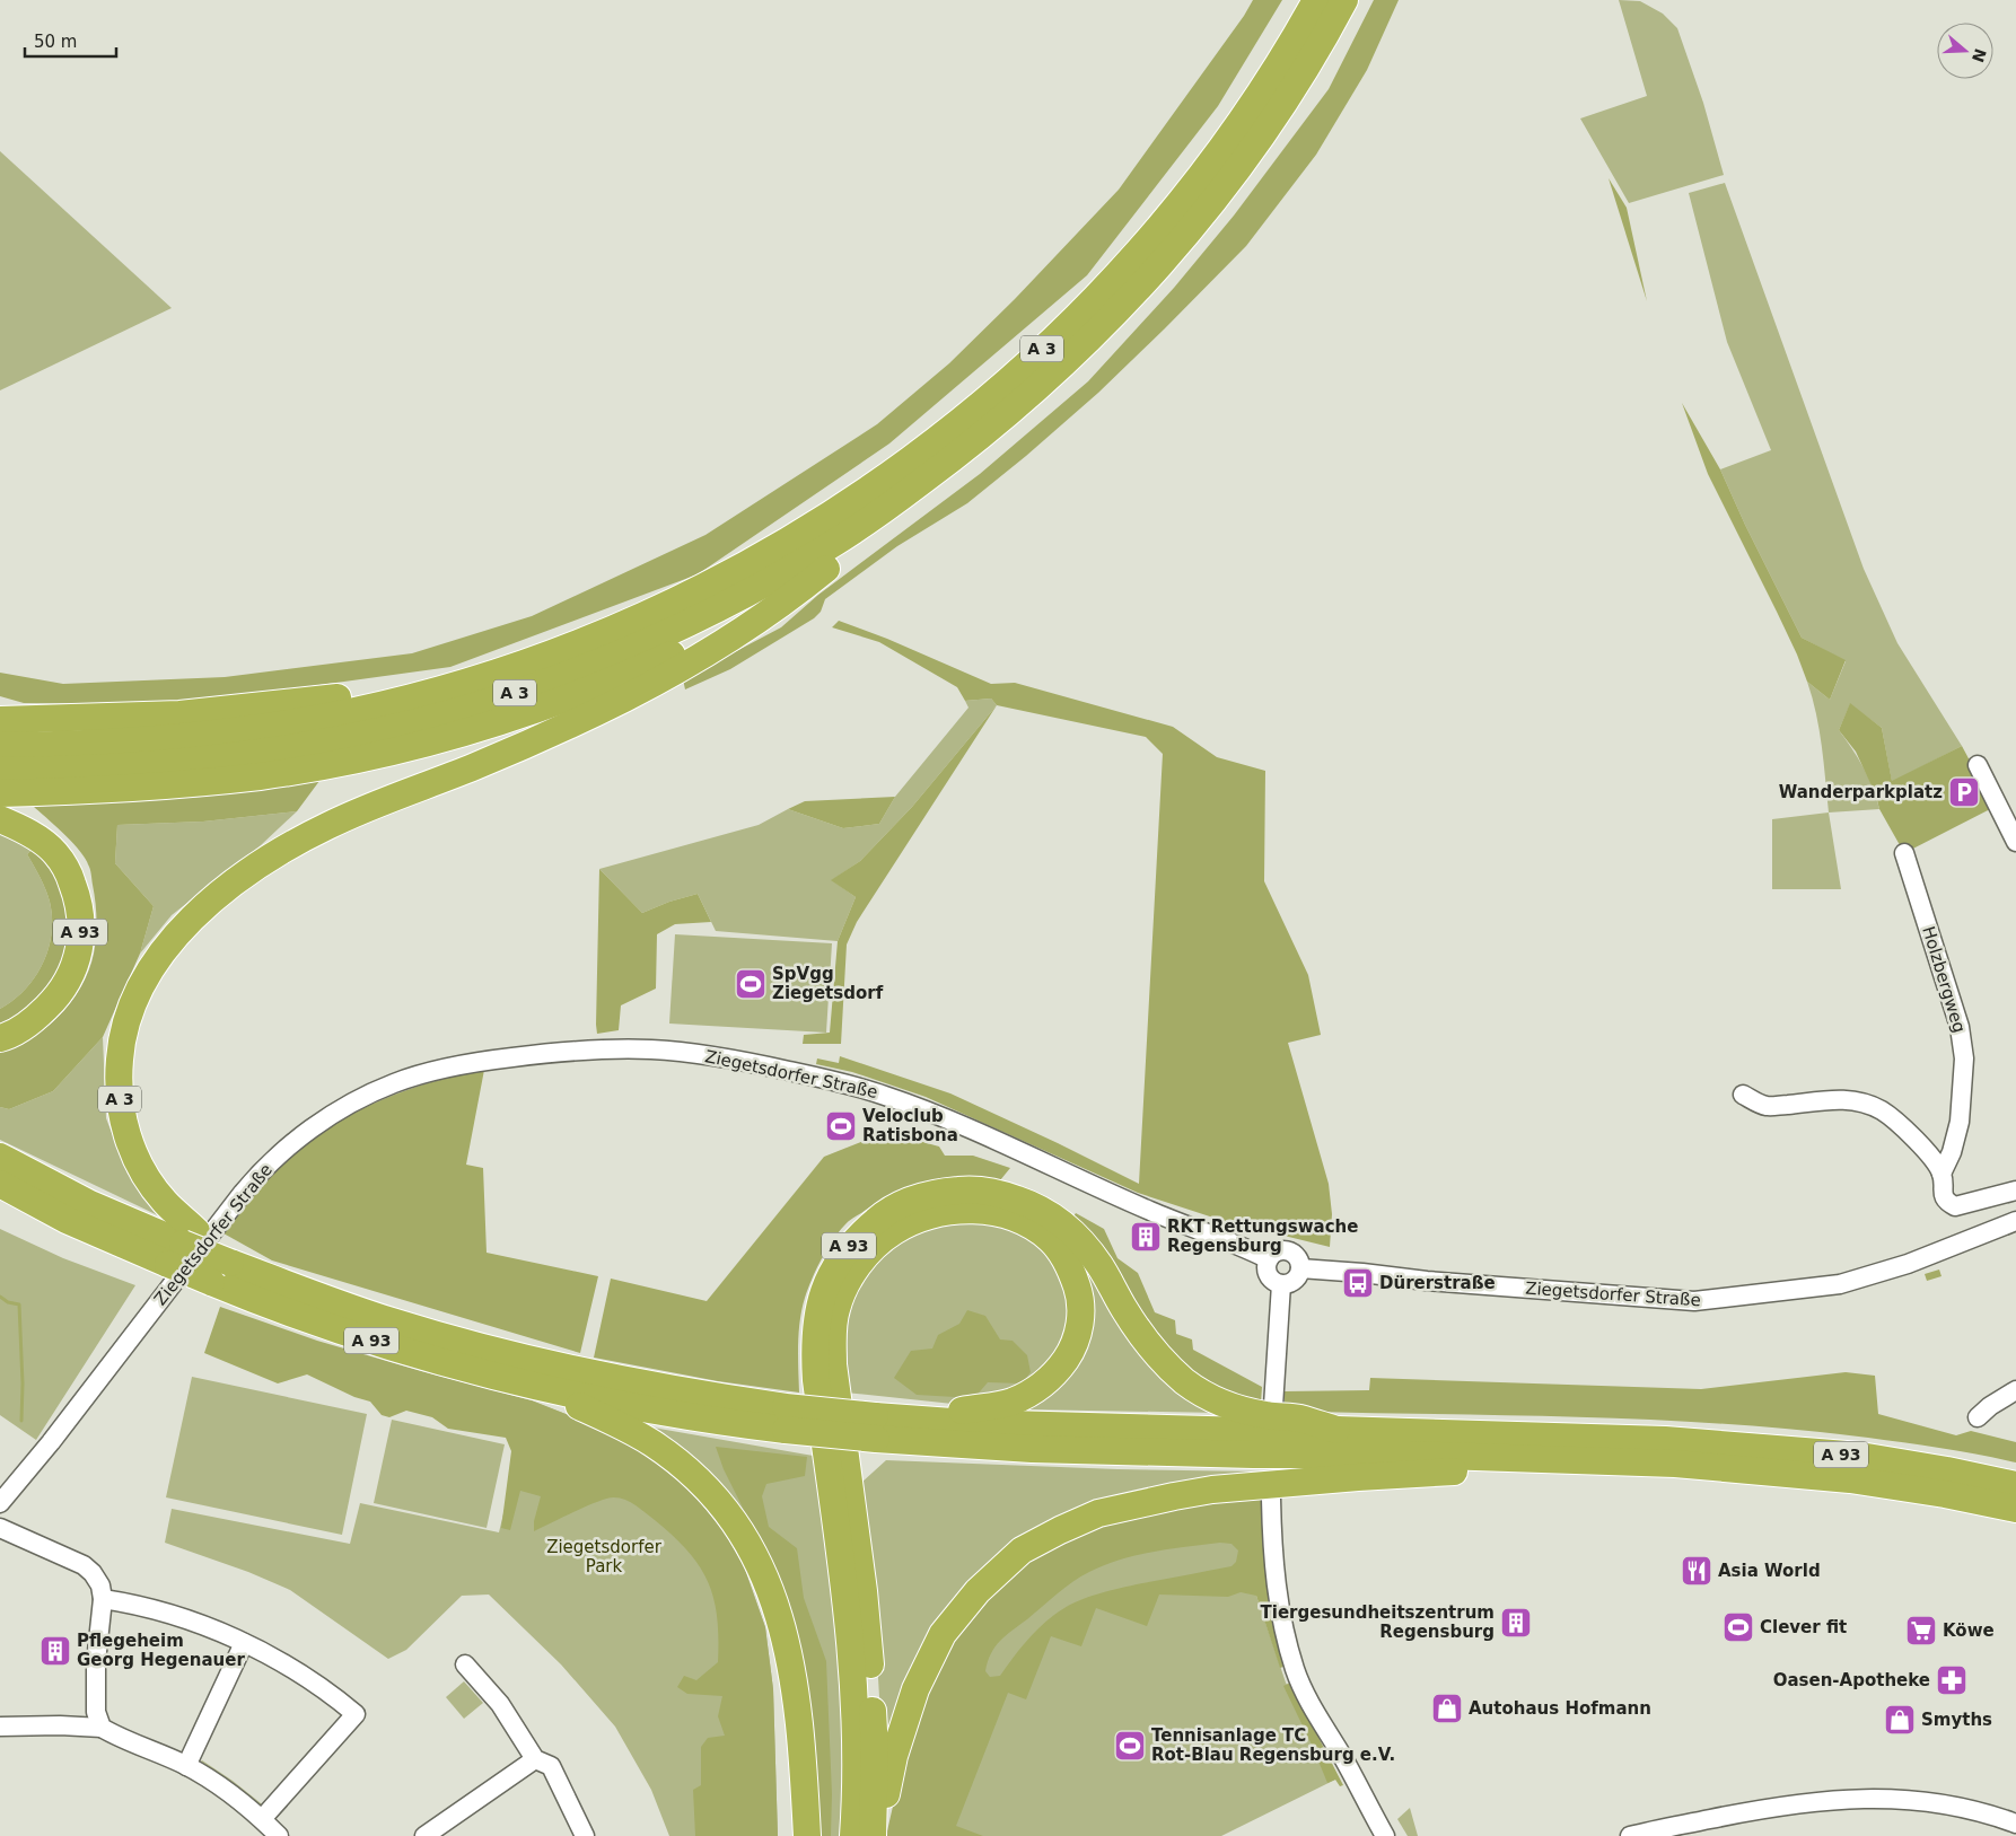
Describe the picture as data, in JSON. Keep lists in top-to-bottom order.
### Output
{
  "streets": {
    "highway": ["A 3", "A 93"],
    "street": ["Holzbergweg", "Ziegetsdorfer Straße"]
  },
  "crossings": [
    ["A 3", "A 93"]
  ],
  "parks": ["Ziegetsdorfer Park"],
  "places": {
    "parking": ["Wanderparkplatz"],
    "sports": [
      "SpVgg Ziegetsdorf",
      "Veloclub Ratisbona",
      "Clever fit",
      "Tennisanlage TC Rot-Blau Regensburg e.V."
    ],
    "building": ["RKT Rettungswache Regensburg", "Tiergesundheitszentrum Regensburg", "Pflegeheim Georg Hegenauer"],
    "bus stop": ["Dürerstraße"],
    "restaurant": ["Asia World"],
    "supermarket": ["Köwe"],
    "pharmacy": ["Oasen-Apotheke"],
    "shop": ["Autohaus Hofmann", "Smyths"]
  },
  "scale_bar": "50 m",
  "north": "right"
}
